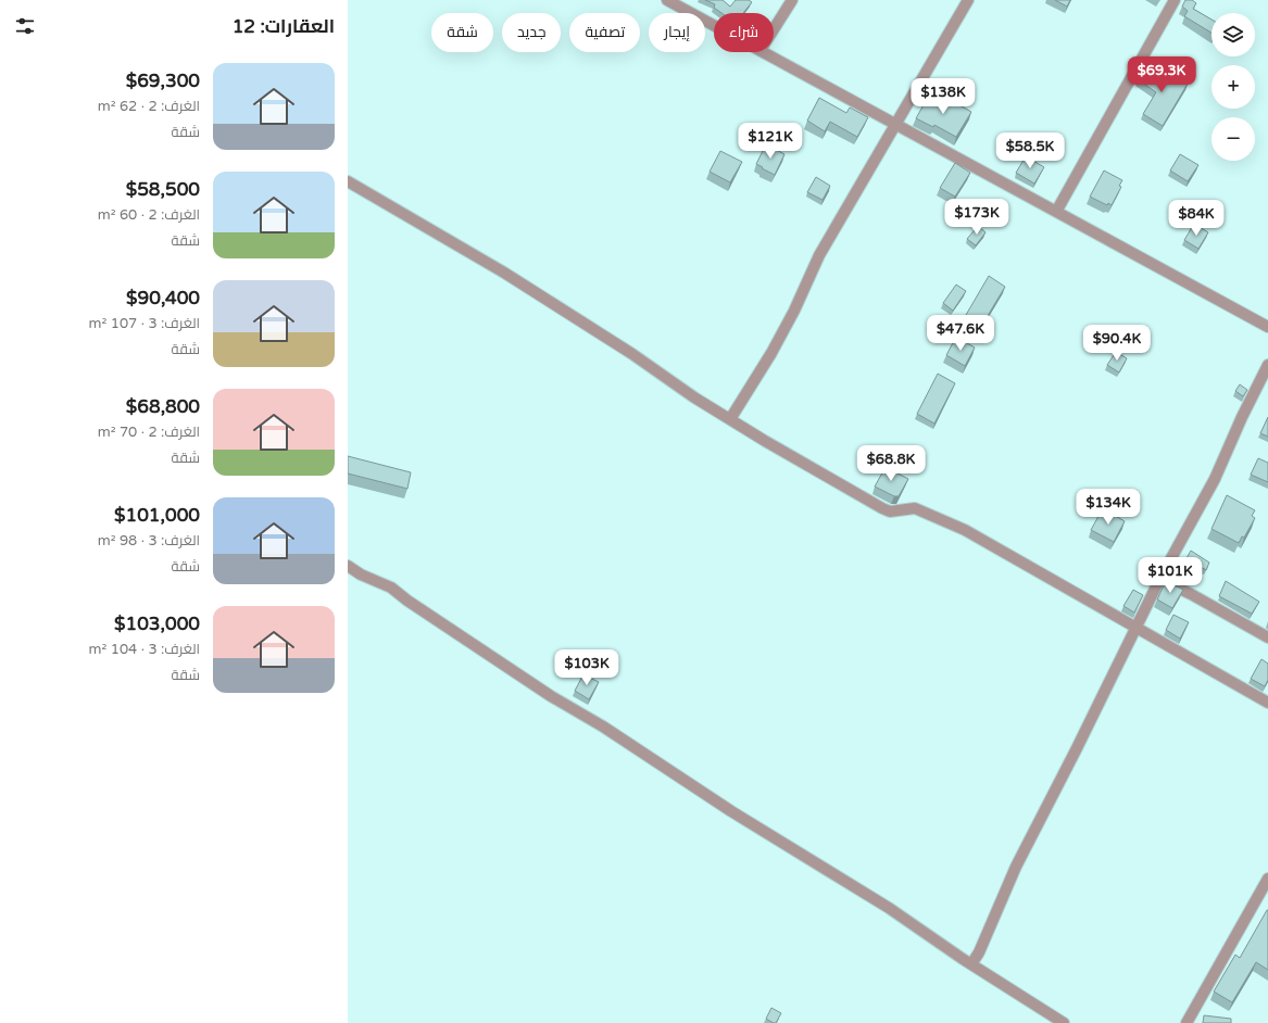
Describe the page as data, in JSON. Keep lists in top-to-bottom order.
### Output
{
  "page": {
    "heading": "العقارات: 12",
    "map_buttons": ["+", "−"],
    "chip": [
      "شراء",
      "إيجار",
      "تصفية",
      "جديد",
      "شقة"
    ],
    "list": [
      {
        "name": "$69,300",
        "note": "الغرف: 2 · 62 m² · شقة"
      },
      {
        "name": "$58,500",
        "note": "الغرف: 2 · 60 m² · شقة"
      },
      {
        "name": "$90,400",
        "note": "الغرف: 3 · 107 m² · شقة"
      },
      {
        "name": "$68,800",
        "note": "الغرف: 2 · 70 m² · شقة"
      },
      {
        "name": "$101,000",
        "note": "الغرف: 3 · 98 m² · شقة"
      },
      {
        "name": "$103,000",
        "note": "الغرف: 3 · 104 m² · شقة"
      }
    ],
    "price": [
      "$69.3K",
      "$138K",
      "$121K",
      "$58.5K",
      "$173K",
      "$84K",
      "$47.6K",
      "$90.4K",
      "$68.8K",
      "$134K",
      "$101K",
      "$103K"
    ]
  }
}
